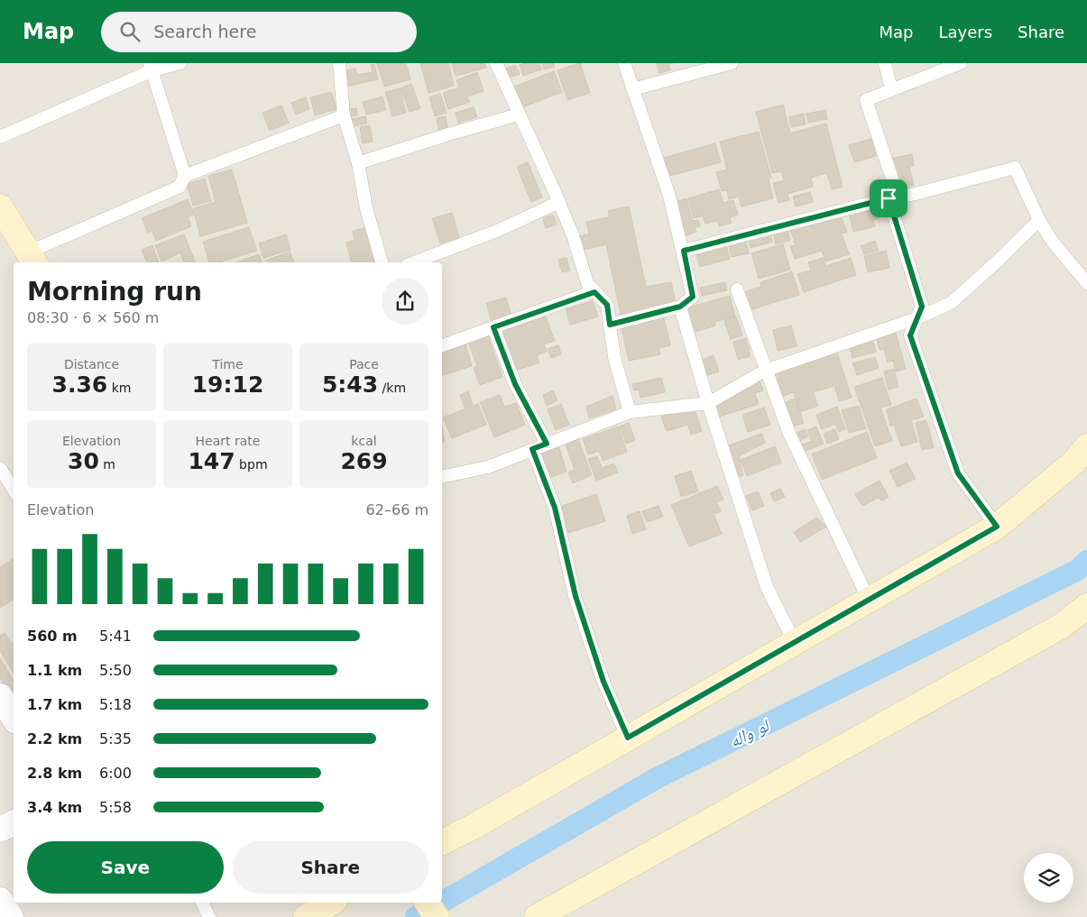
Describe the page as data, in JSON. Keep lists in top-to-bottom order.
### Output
{
  "water": ["لو واله"],
  "page": {
    "header": "Map",
    "search": "Search here",
    "nav": ["Map", "Layers", "Share"],
    "heading": ["Morning run", "08:30 · 6 × 560 m"],
    "stats": [
      ["Distance", "3.36 km"],
      ["Time", "19:12"],
      ["Pace", "5:43 /km"],
      ["Elevation", "30 m"],
      ["Heart rate", "147 bpm"],
      ["kcal", "269"]
    ],
    "chart": ["Elevation", "62–66 m"],
    "list": [
      {
        "name": "560 m",
        "note": "5:41"
      },
      {
        "name": "1.1 km",
        "note": "5:50"
      },
      {
        "name": "1.7 km",
        "note": "5:18"
      },
      {
        "name": "2.2 km",
        "note": "5:35"
      },
      {
        "name": "2.8 km",
        "note": "6:00"
      },
      {
        "name": "3.4 km",
        "note": "5:58"
      }
    ],
    "buttons": ["Save", "Share"]
  }
}
